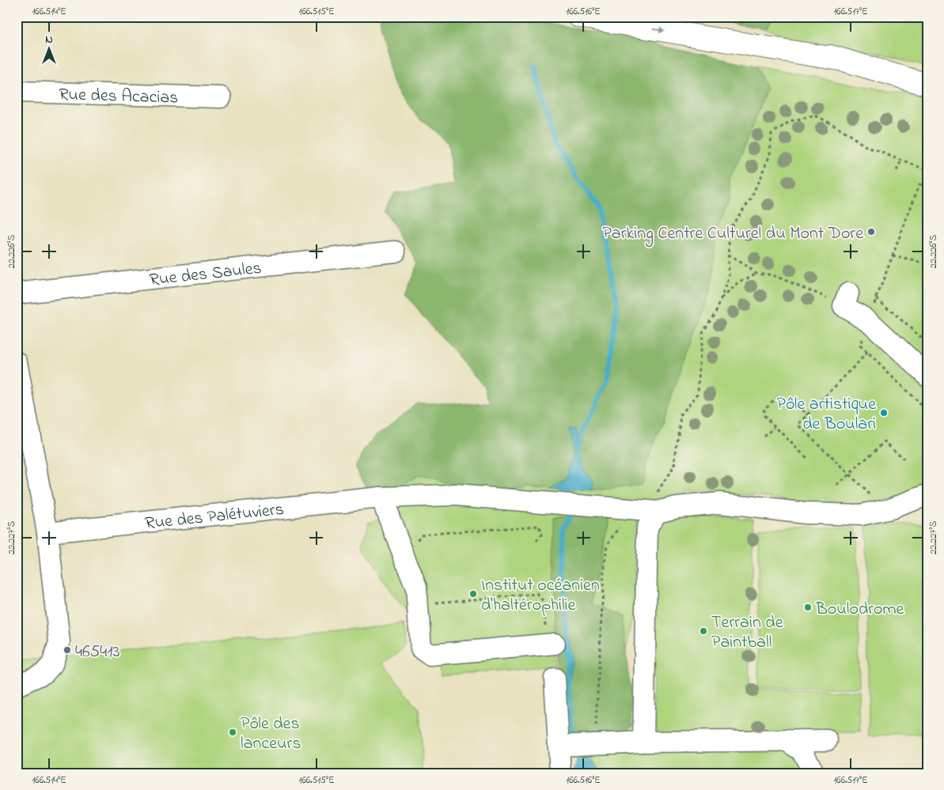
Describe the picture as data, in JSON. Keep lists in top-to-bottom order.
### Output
{
  "streets": {
    "street": ["Rue des Acacias", "Rue des Saules", "Rue des Palétuviers"]
  },
  "places": [
    "Parking Centre Culturel du Mont Dore",
    "Pôle artistique de Boulari",
    "Institut océanien d'haltérophilie",
    "Boulodrome",
    "Terrain de Paintball",
    "465413",
    "Pôle des lanceurs"
  ],
  "north": "top",
  "coordinates": [
    "166.514°E",
    "166.515°E",
    "166.516°E",
    "166.517°E",
    "22.226°S",
    "22.227°S"
  ]
}
